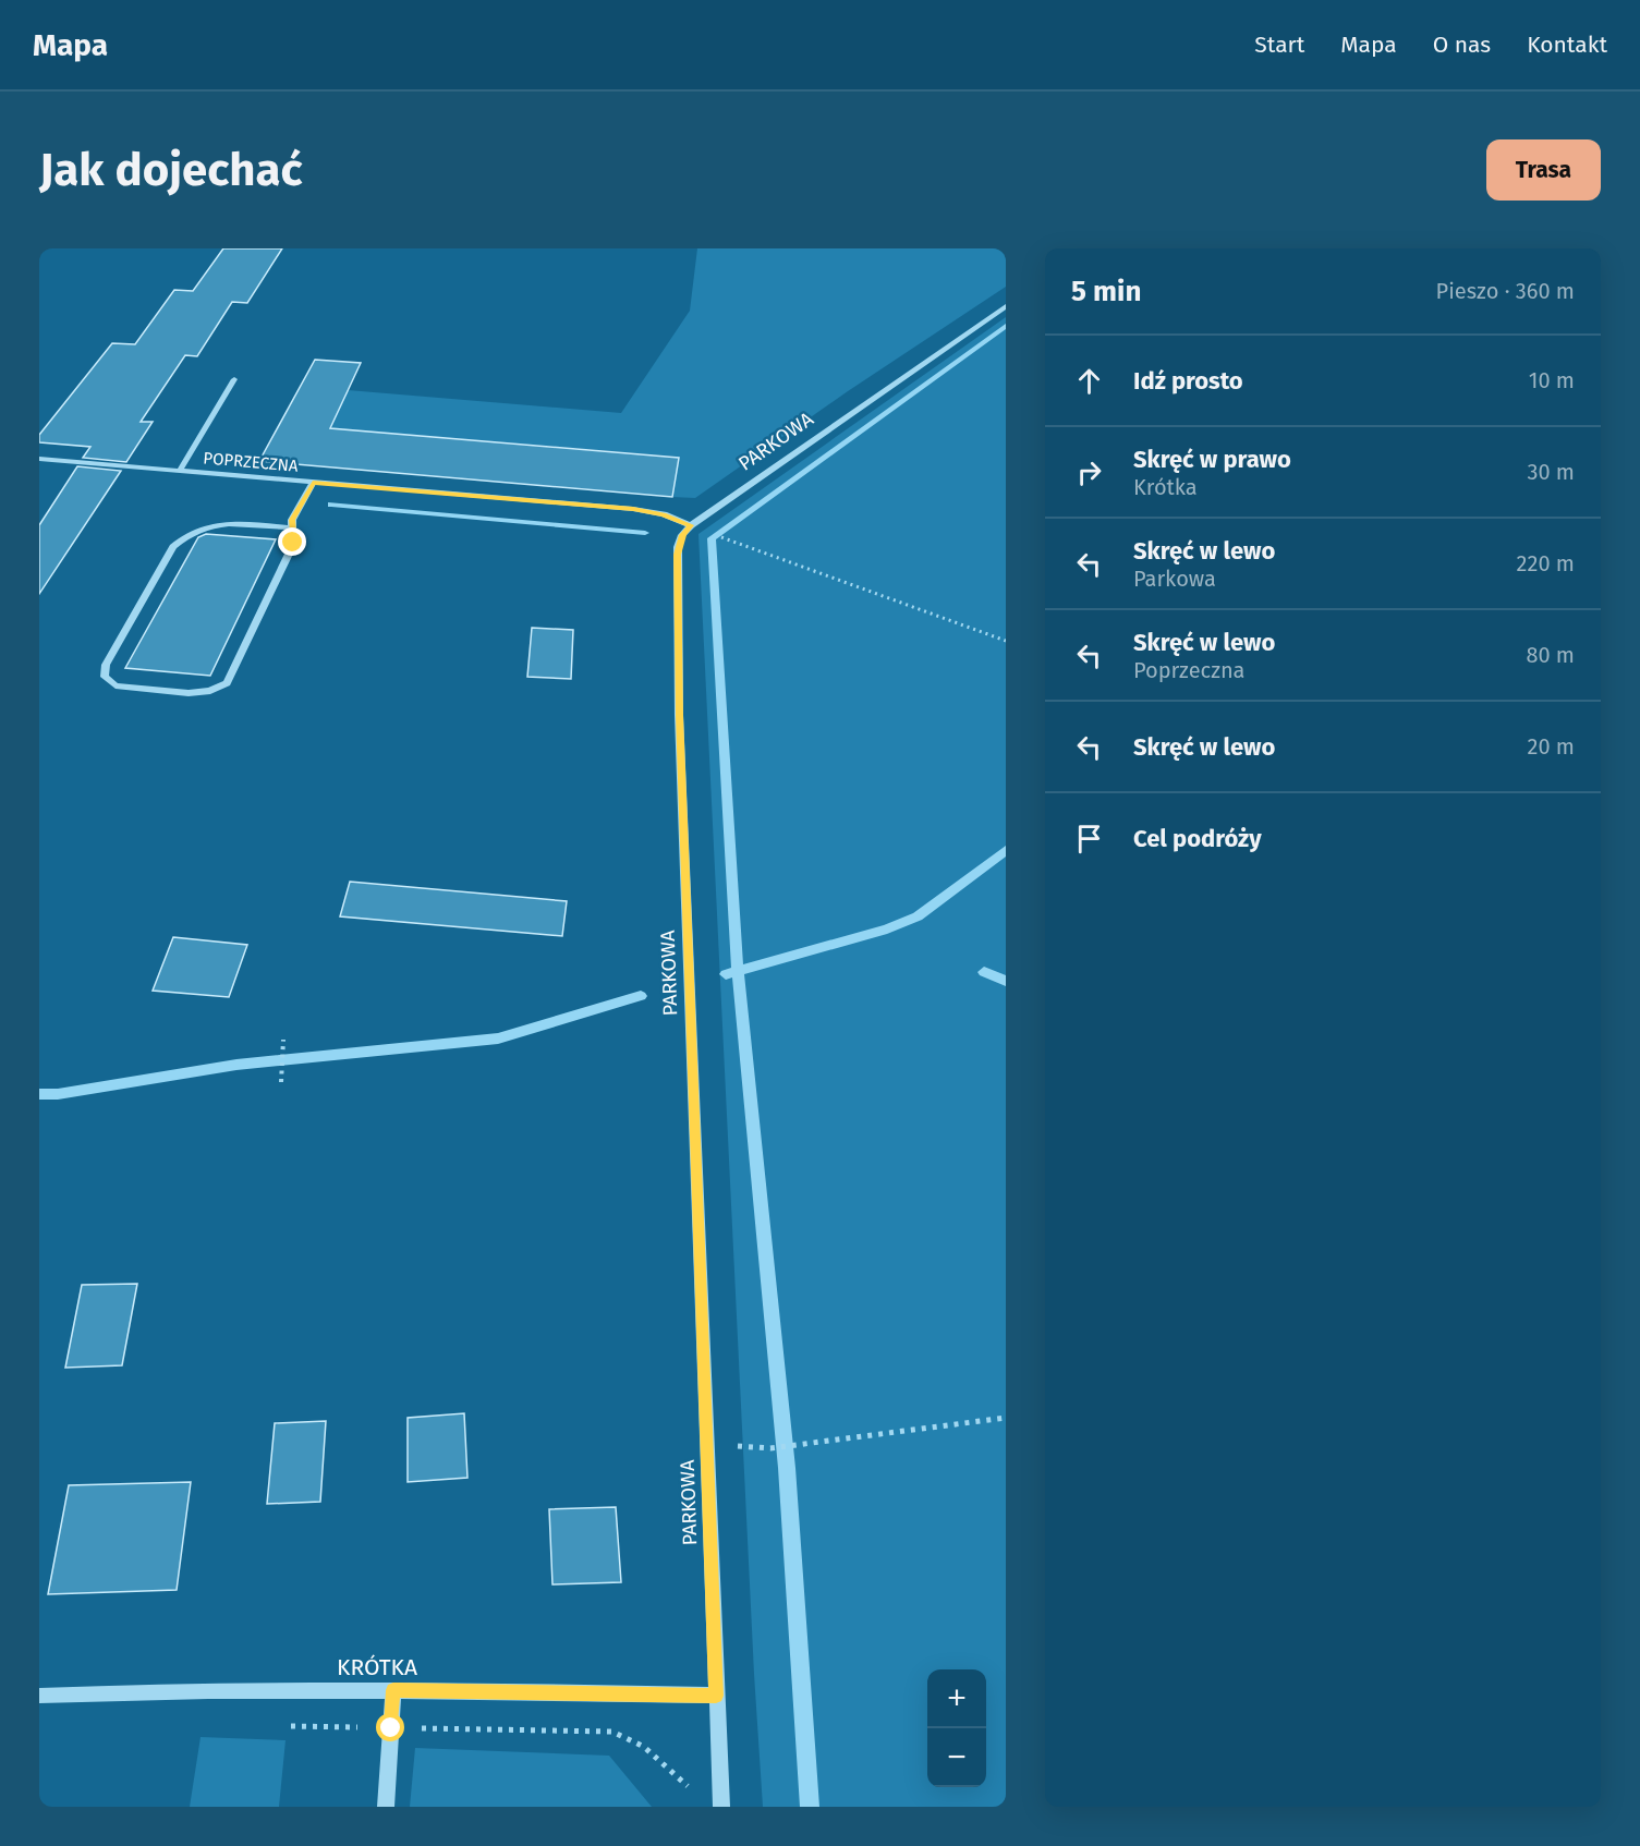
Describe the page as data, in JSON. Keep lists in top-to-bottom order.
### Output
{
  "streets": {
    "street": ["PARKOWA", "POPRZECZNA", "KRÓTKA"]
  },
  "crossings": [
    ["PARKOWA", "POPRZECZNA"],
    ["PARKOWA", "KRÓTKA"]
  ],
  "page": {
    "header": "Mapa",
    "nav": [
      "Start",
      "Mapa",
      "O nas",
      "Kontakt"
    ],
    "buttons": "Trasa",
    "title": "Jak dojechać",
    "heading": ["5 min", "Pieszo · 360 m"],
    "list": [
      ["Idź prosto", "10 m"],
      ["Skręć w prawo", "Krótka", "30 m"],
      ["Skręć w lewo", "Parkowa", "220 m"],
      ["Skręć w lewo", "Poprzeczna", "80 m"],
      ["Skręć w lewo", "20 m"],
      "Cel podróży"
    ],
    "map_buttons": ["+", "−"]
  }
}
